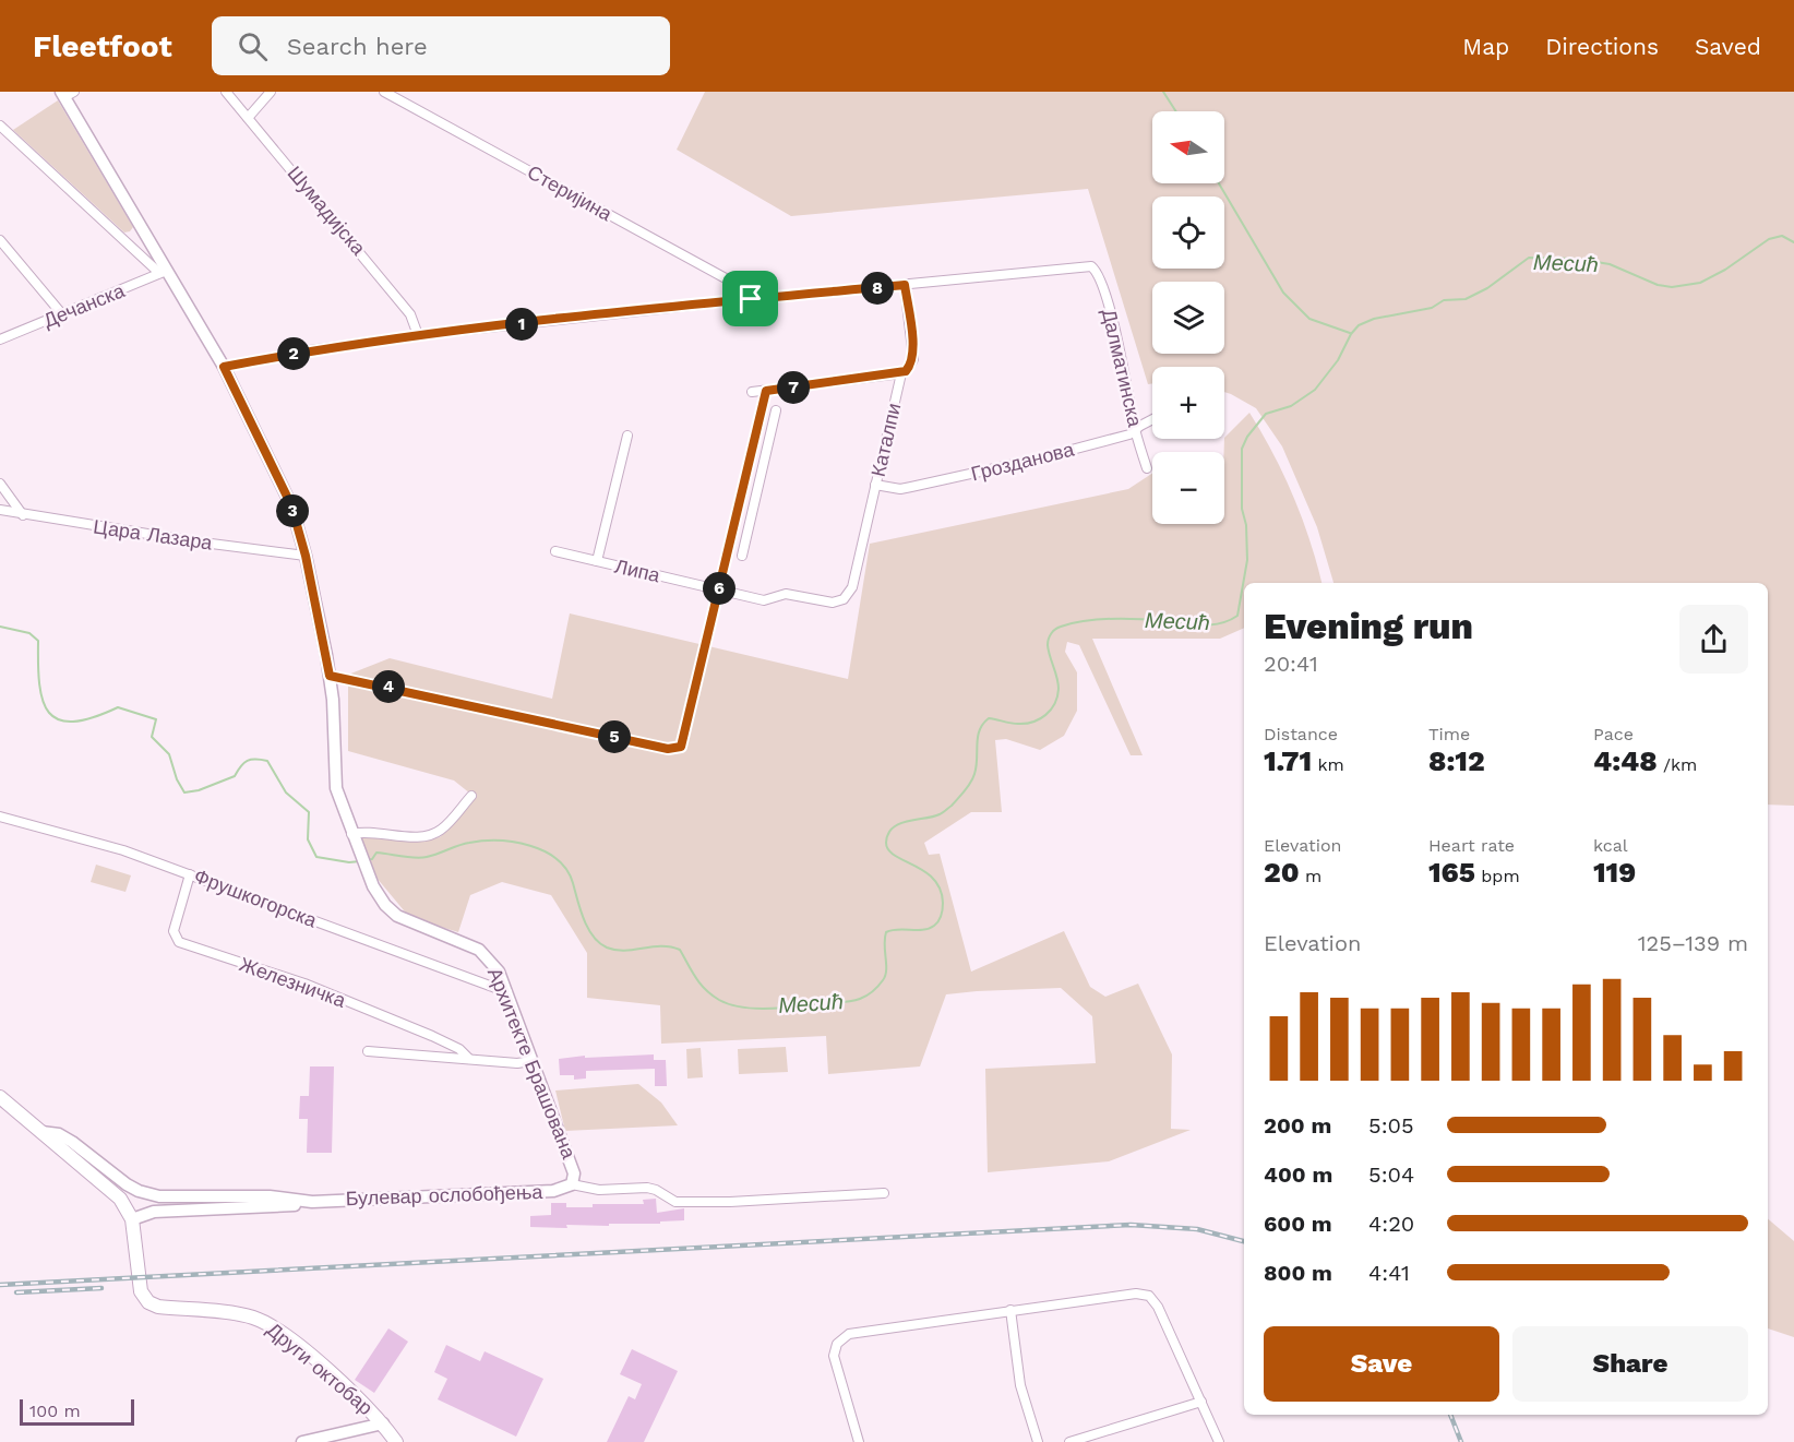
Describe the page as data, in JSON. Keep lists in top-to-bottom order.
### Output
{
  "streets": {
    "main road": ["Други октобар"],
    "street": [
      "Стеријина",
      "Шумадијска",
      "Дечанска",
      "Далматинска",
      "Каталпи",
      "Грозданова",
      "Цара Лазара",
      "Липа",
      "Фрушкогорска",
      "Железничка",
      "Архитекте Брашована",
      "Булевар ослобођења"
    ]
  },
  "crossings": [
    ["Дечанска", "Архитекте Брашована"],
    ["Далматинска", "Каталпи"],
    ["Далматинска", "Грозданова"],
    ["Каталпи", "Грозданова"],
    ["Каталпи", "Липа"],
    ["Цара Лазара", "Архитекте Брашована"],
    ["Фрушкогорска", "Железничка"],
    ["Фрушкогорска", "Архитекте Брашована"],
    ["Архитекте Брашована", "Булевар ослобођења"],
    ["Булевар ослобођења", "Други октобар"]
  ],
  "water": ["Месић"],
  "scale_bar": "100 m",
  "north": "left",
  "page": {
    "header": "Fleetfoot",
    "search": "Search here",
    "nav": ["Map", "Directions", "Saved"],
    "map_buttons": ["+", "−"],
    "pins": [
      "8",
      "1",
      "2",
      "7",
      "3",
      "6",
      "4",
      "5"
    ],
    "heading": ["Evening run", "20:41"],
    "stats": [
      ["Distance", "1.71 km"],
      ["Time", "8:12"],
      ["Pace", "4:48 /km"],
      ["Elevation", "20 m"],
      ["Heart rate", "165 bpm"],
      ["kcal", "119"]
    ],
    "chart": ["Elevation", "125–139 m"],
    "list": [
      {
        "name": "200 m",
        "note": "5:05"
      },
      {
        "name": "400 m",
        "note": "5:04"
      },
      {
        "name": "600 m",
        "note": "4:20"
      },
      {
        "name": "800 m",
        "note": "4:41"
      }
    ],
    "buttons": ["Save", "Share"],
    "scale": "100 m"
  }
}
